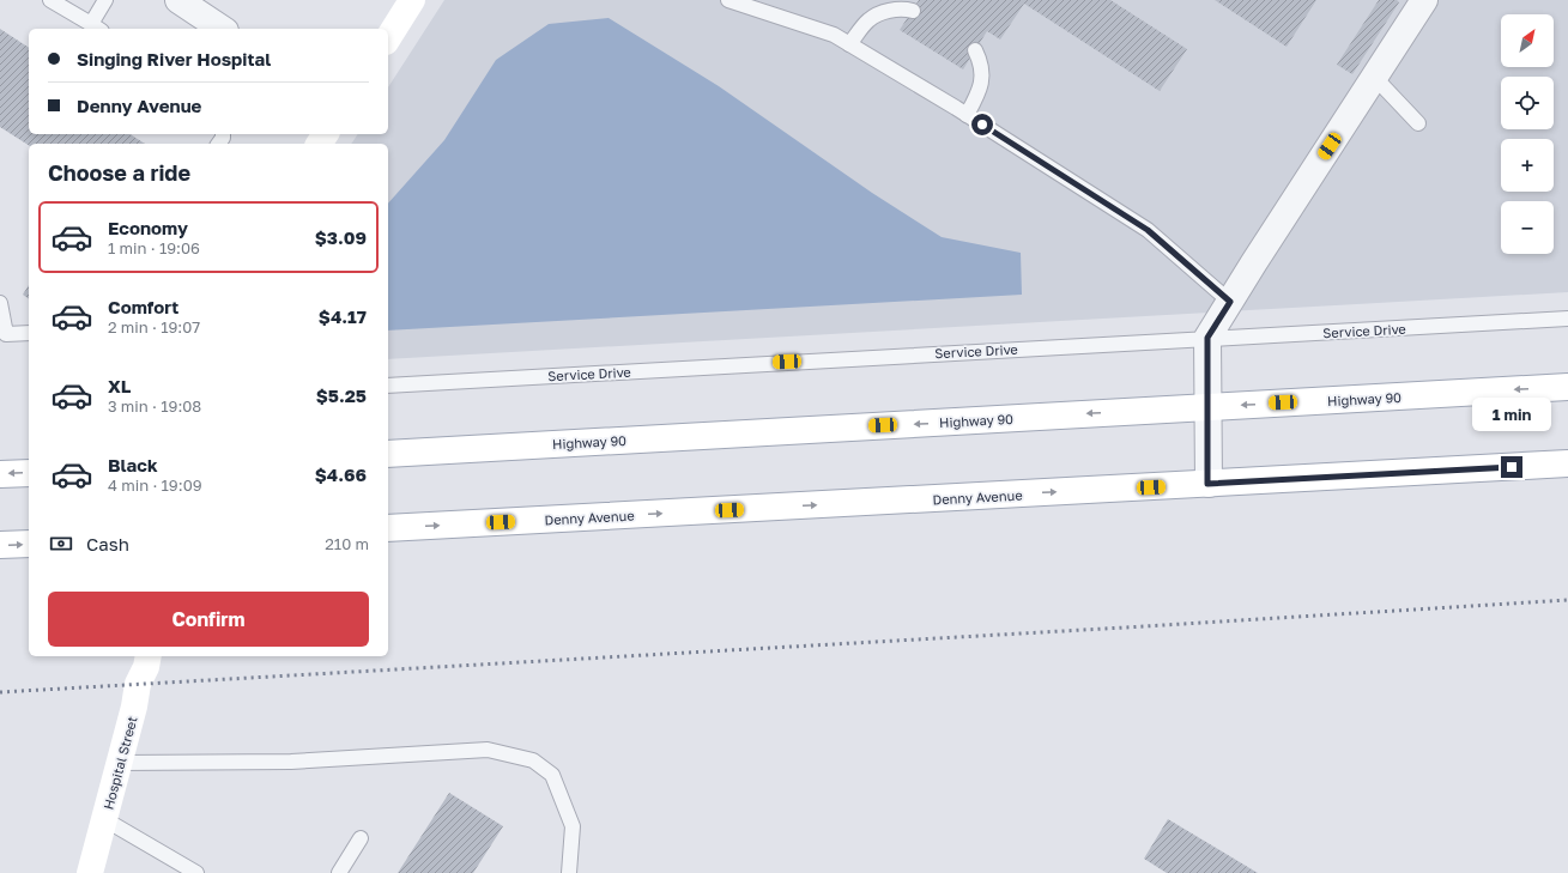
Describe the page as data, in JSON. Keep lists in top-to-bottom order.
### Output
{
  "streets": {
    "main road": ["Highway 90", "Denny Avenue", "Hospital Street"],
    "lane": ["Service Drive"]
  },
  "one_way": ["Highway 90", "Denny Avenue"],
  "north": "top right",
  "page": {
    "map_buttons": ["+", "−"],
    "banner": ["Singing River Hospital", "Denny Avenue"],
    "heading": "Choose a ride",
    "list": [
      {
        "name": "Economy",
        "note": "1 min · 19:06",
        "value": "$3.09"
      },
      {
        "name": "Comfort",
        "note": "2 min · 19:07",
        "value": "$4.17"
      },
      {
        "name": "XL",
        "note": "3 min · 19:08",
        "value": "$5.25"
      },
      {
        "name": "Black",
        "note": "4 min · 19:09",
        "value": "$4.66"
      }
    ],
    "bubble": "1 min",
    "pay": ["Cash", "210 m"],
    "buttons": "Confirm"
  }
}
